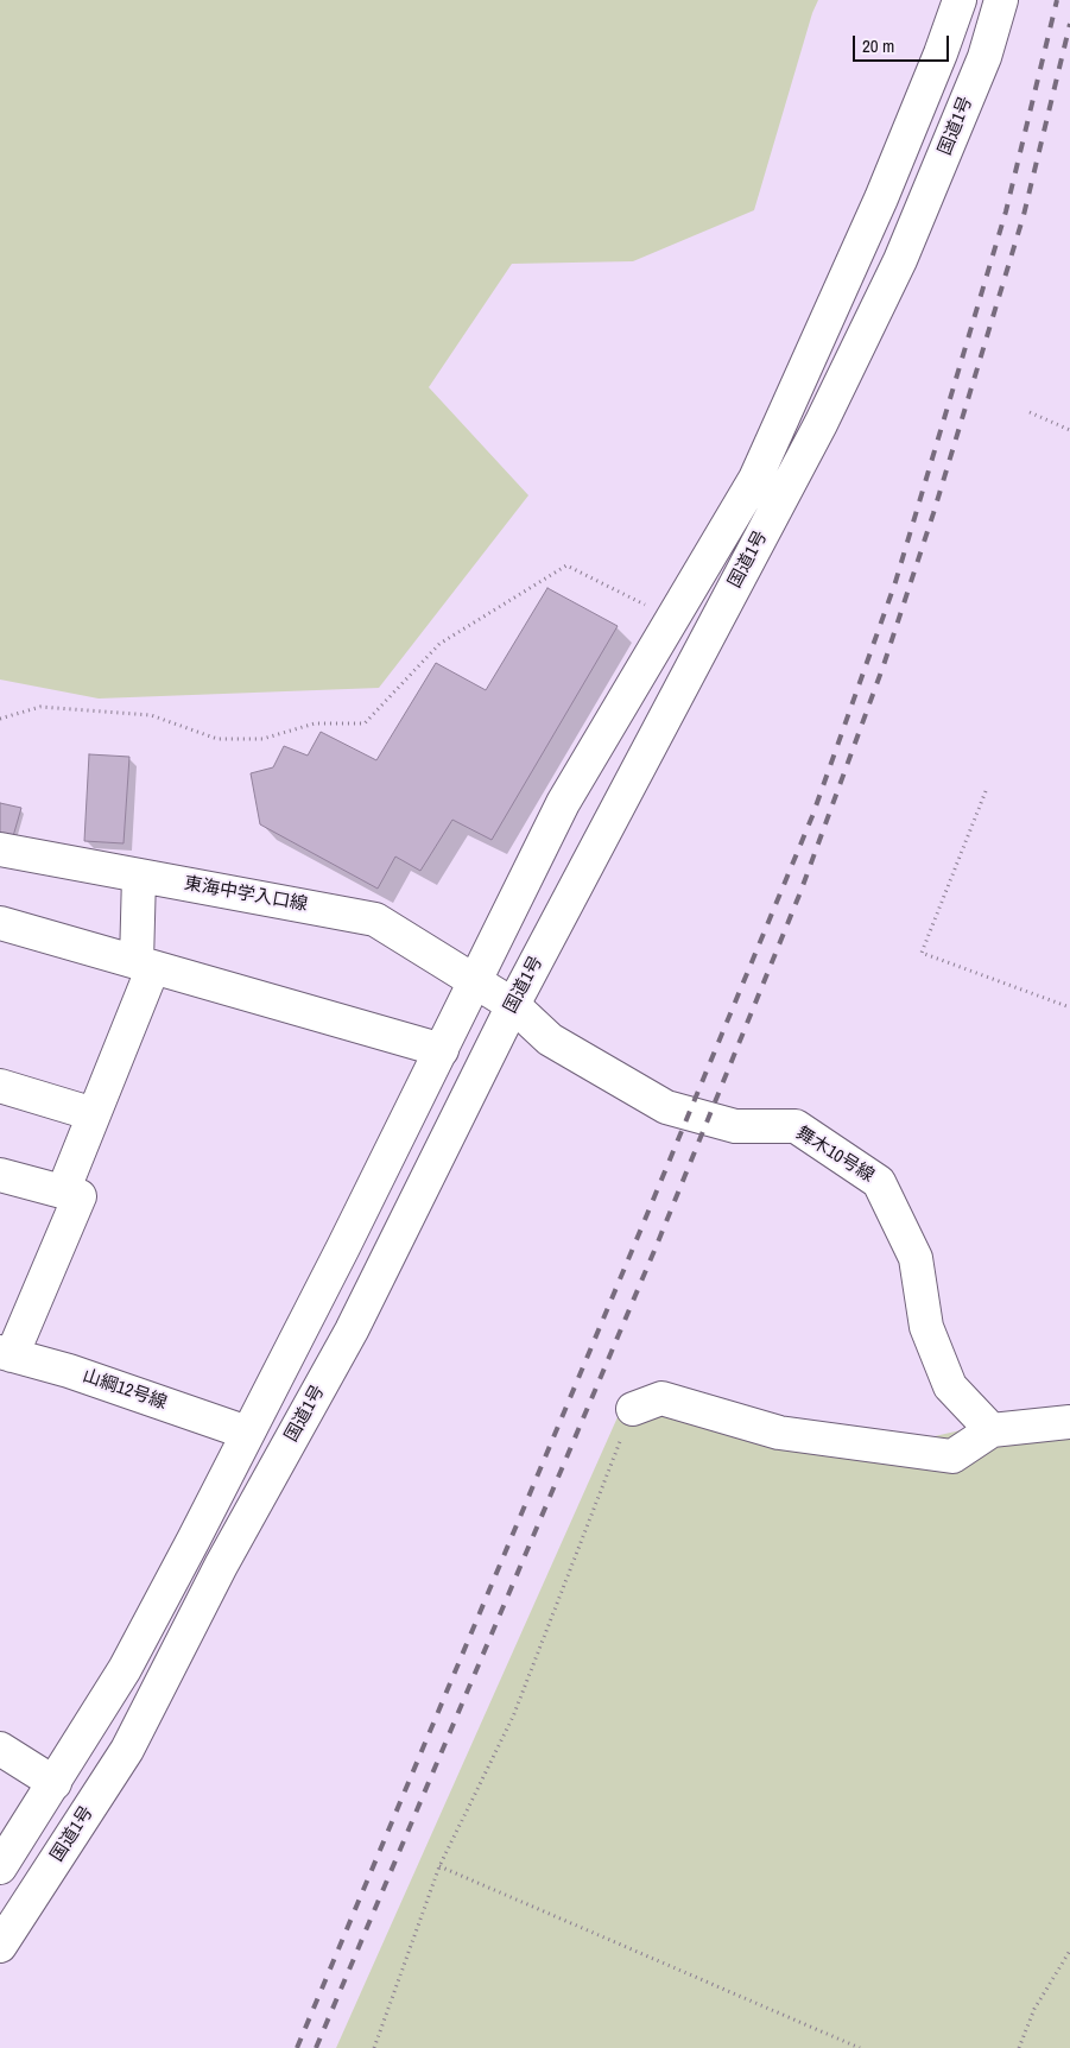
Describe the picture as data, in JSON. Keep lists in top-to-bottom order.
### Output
{
  "streets": {
    "main road": [
      "国道1号",
      "東海中学入口線",
      "舞木10号線",
      "山綱12号線"
    ]
  },
  "crossings": [
    ["国道1号", "東海中学入口線"],
    ["国道1号", "舞木10号線"],
    ["国道1号", "山綱12号線"],
    ["東海中学入口線", "舞木10号線"]
  ],
  "scale_bar": "20 m"
}
